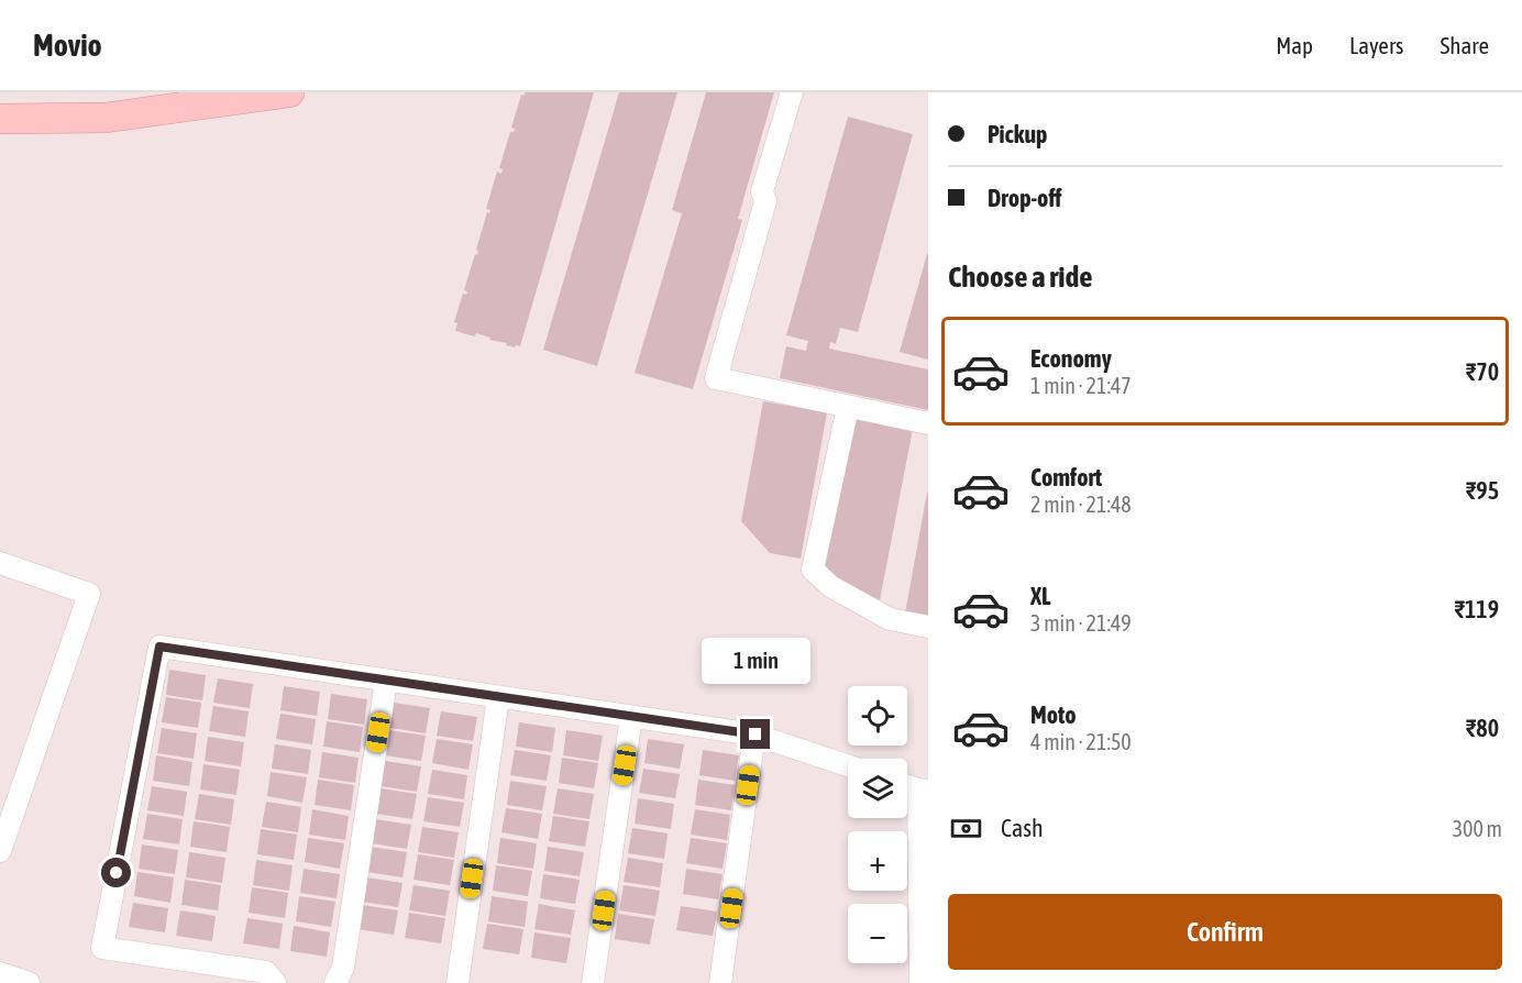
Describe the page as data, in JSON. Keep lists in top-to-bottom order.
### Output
{
  "page": {
    "header": "Movio",
    "nav": ["Map", "Layers", "Share"],
    "banner": ["Pickup", "Drop-off"],
    "heading": "Choose a ride",
    "list": [
      {
        "name": "Economy",
        "note": "1 min · 21:47",
        "value": "₹70"
      },
      {
        "name": "Comfort",
        "note": "2 min · 21:48",
        "value": "₹95"
      },
      {
        "name": "XL",
        "note": "3 min · 21:49",
        "value": "₹119"
      },
      {
        "name": "Moto",
        "note": "4 min · 21:50",
        "value": "₹80"
      }
    ],
    "bubble": "1 min",
    "map_buttons": ["+", "−"],
    "pay": ["Cash", "300 m"],
    "buttons": "Confirm"
  }
}
